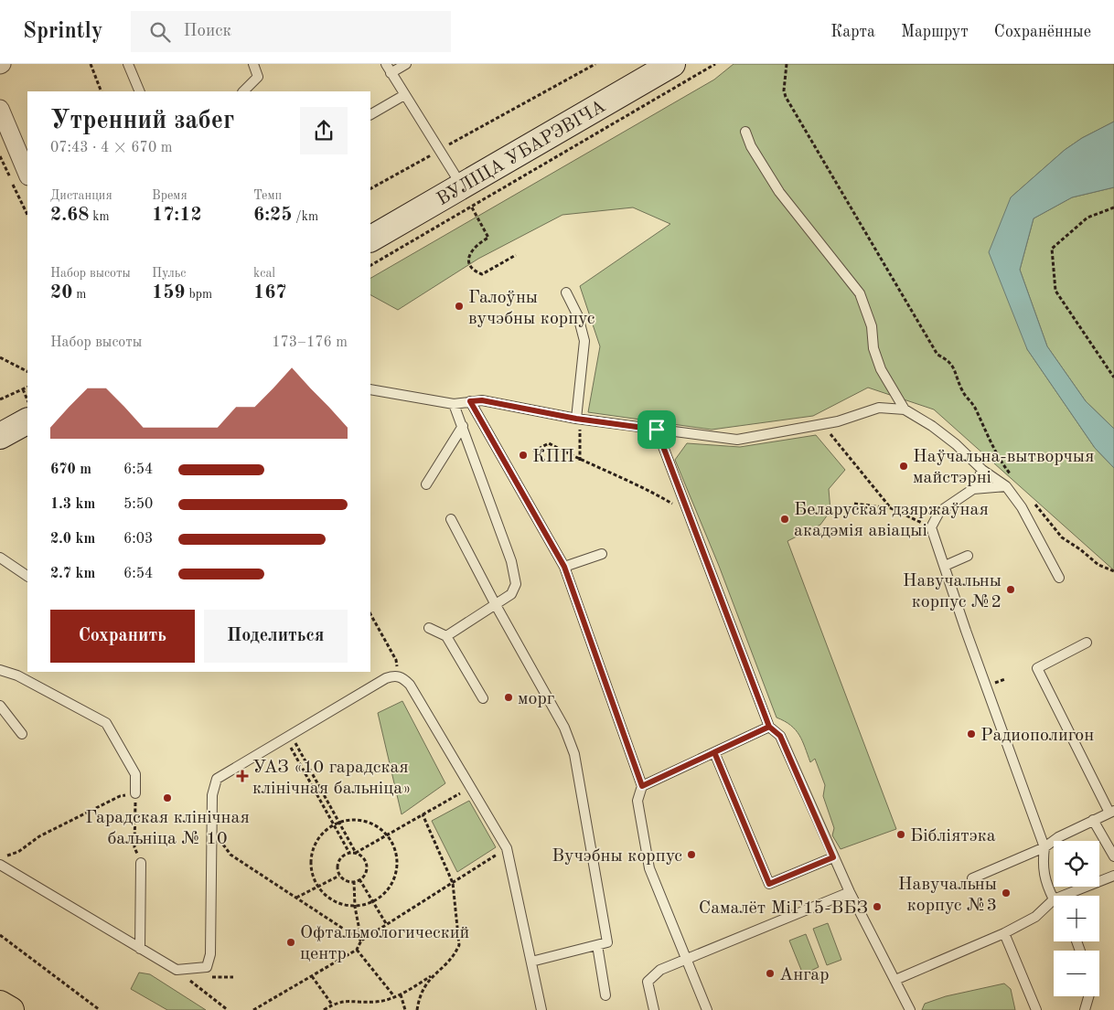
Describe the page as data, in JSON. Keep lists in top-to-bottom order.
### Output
{
  "streets": {
    "main road": ["ВУЛІЦА УБАРЭВІЧА"]
  },
  "places": {
    "other": [
      "Галоўны вучэбны корпус",
      "КПП",
      "Наўчальна-вытворчыя майстэрні",
      "Беларуская дзяржаўная акадэмія авіацыі",
      "Навучальны корпус №2",
      "морг",
      "Радиополигон",
      "Гарадская клінічная бальніца № 10",
      "Бібліятэка",
      "Вучэбны корпус",
      "Навучальны корпус №3",
      "Самалёт МіГ15-ВБЗ",
      "Офтальмологический центр",
      "Ангар"
    ],
    "health": ["УАЗ «10 гарадская клінічная бальніца»"]
  },
  "page": {
    "header": "Sprintly",
    "search": "Поиск",
    "nav": ["Карта", "Маршрут", "Сохранённые"],
    "heading": ["Утренний забег", "07:43 · 4 × 670 m"],
    "stats": [
      ["Дистанция", "2.68 km"],
      ["Время", "17:12"],
      ["Темп", "6:25 /km"],
      ["Набор высоты", "20 m"],
      ["Пульс", "159 bpm"],
      ["kcal", "167"]
    ],
    "chart": ["Набор высоты", "173–176 m"],
    "list": [
      {
        "name": "670 m",
        "note": "6:54"
      },
      {
        "name": "1.3 km",
        "note": "5:50"
      },
      {
        "name": "2.0 km",
        "note": "6:03"
      },
      {
        "name": "2.7 km",
        "note": "6:54"
      }
    ],
    "buttons": ["Сохранить", "Поделиться"],
    "map_buttons": ["+", "−"]
  }
}
